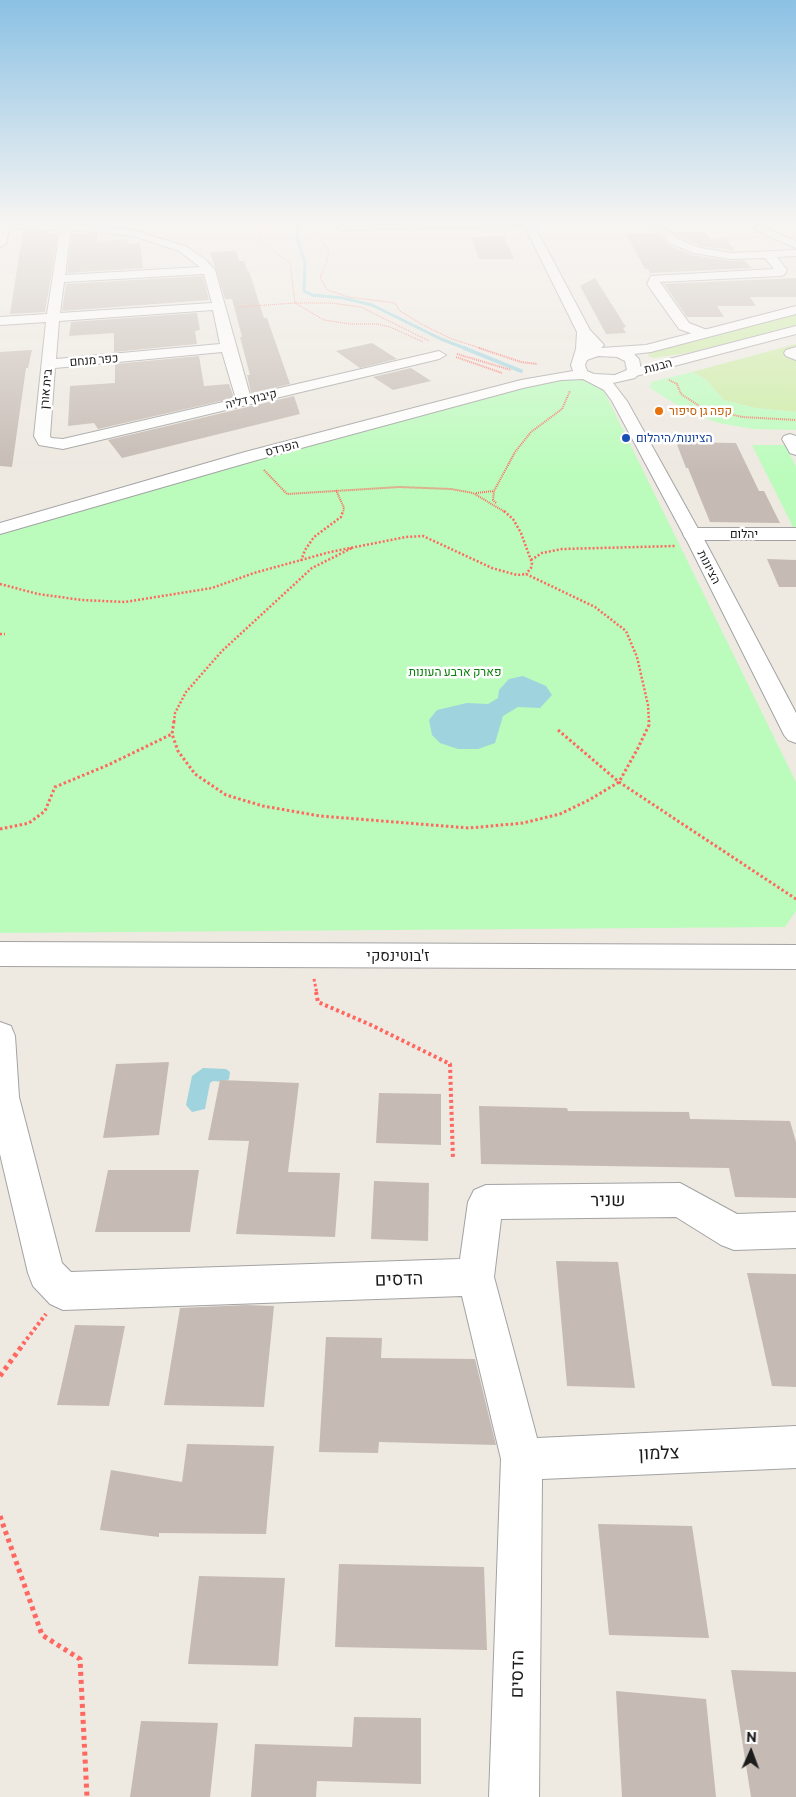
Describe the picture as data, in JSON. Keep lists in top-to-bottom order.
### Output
{
  "streets": {
    "street": [
      "כפר מנחם",
      "הבנות",
      "בית אורן",
      "קיבוץ דליה",
      "הפרדס",
      "יהלום",
      "הציונות",
      "ז'בוטינסקי",
      "שניר",
      "הדסים",
      "צלמון"
    ]
  },
  "crossings": [
    ["כפר מנחם", "בית אורן"],
    ["הבנות", "הפרדס"],
    ["בית אורן", "קיבוץ דליה"],
    ["הפרדס", "הציונות"],
    ["יהלום", "הציונות"],
    ["שניר", "הדסים"],
    ["הדסים", "צלמון"]
  ],
  "parks": ["פארק ארבע העונות"],
  "places": ["קפה גן סיפור", "הציונות/היהלום"],
  "north": "top"
}
